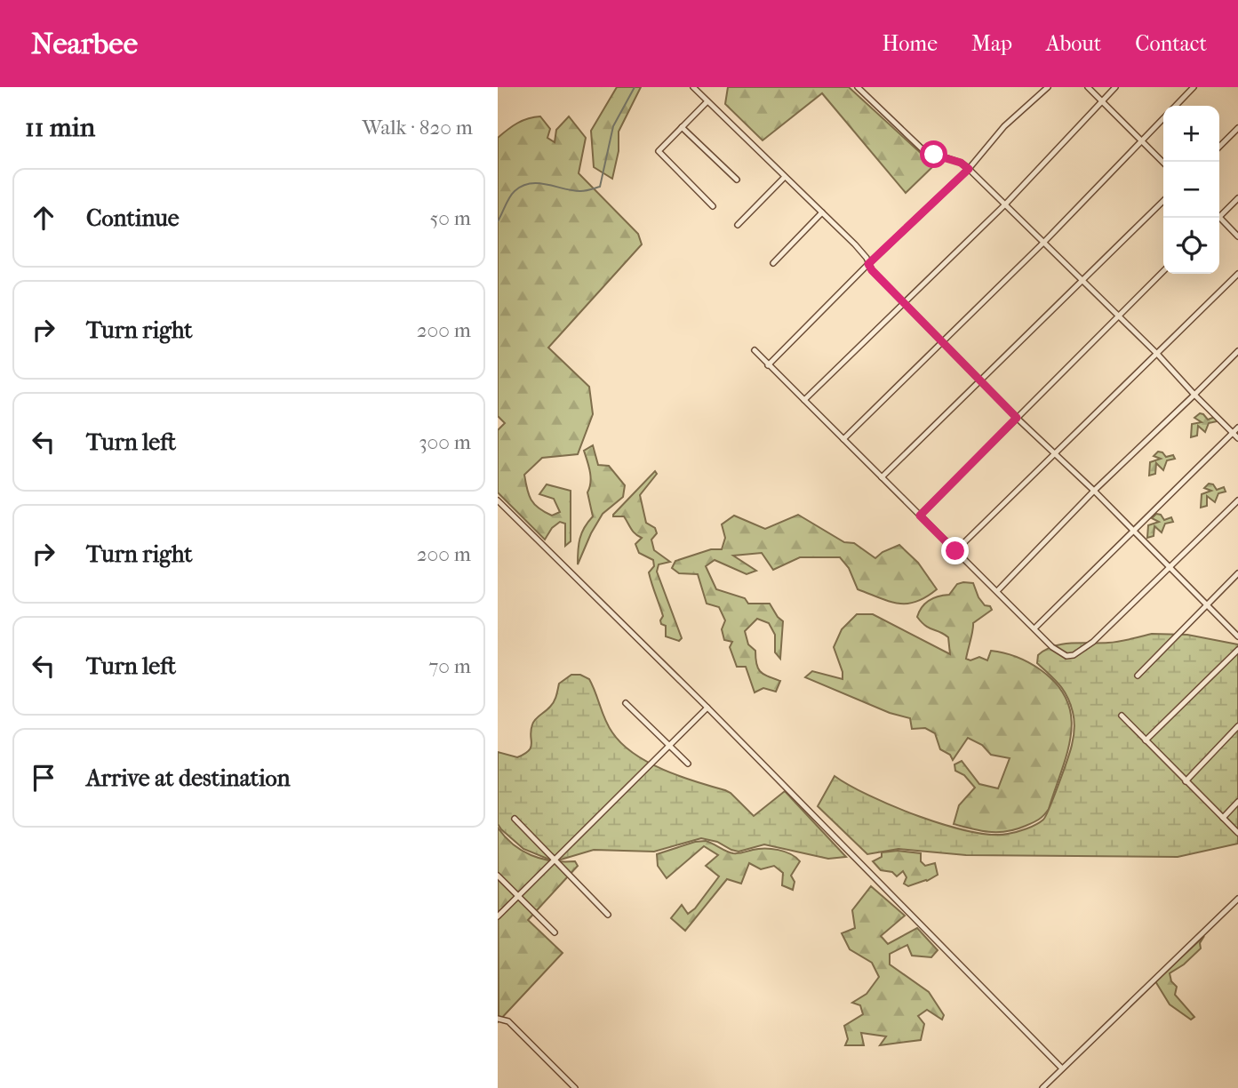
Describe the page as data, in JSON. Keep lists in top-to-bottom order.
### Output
{
  "page": {
    "header": "Nearbee",
    "nav": [
      "Home",
      "Map",
      "About",
      "Contact"
    ],
    "heading": ["11 min", "Walk · 820 m"],
    "map_buttons": ["+", "−"],
    "list": [
      ["Continue", "50 m"],
      ["Turn right", "200 m"],
      ["Turn left", "300 m"],
      ["Turn right", "200 m"],
      ["Turn left", "70 m"],
      "Arrive at destination"
    ]
  }
}
